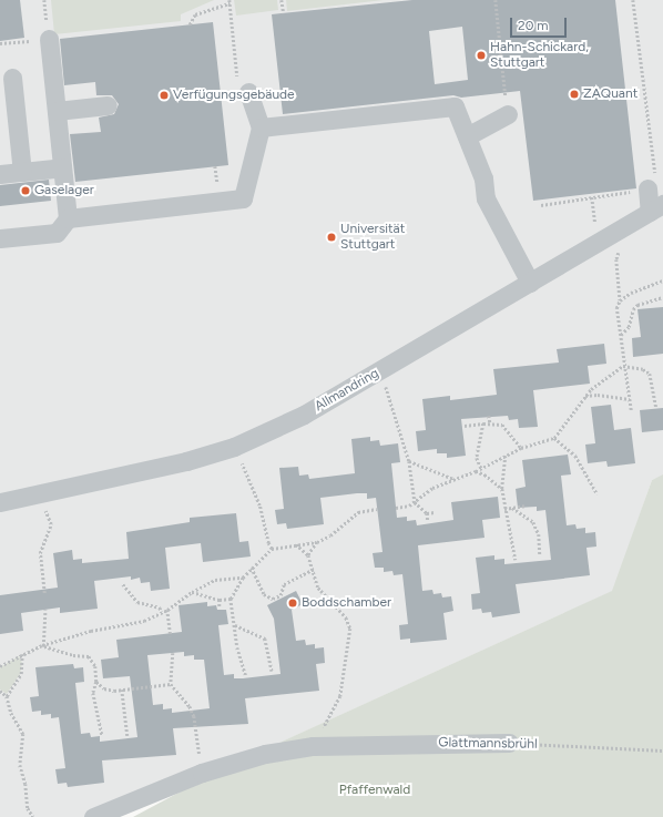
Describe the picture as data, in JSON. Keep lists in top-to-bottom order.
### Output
{
  "streets": {
    "street": ["Allmandring", "Glattmannsbrühl"]
  },
  "parks": ["Pfaffenwald"],
  "places": [
    "Hahn-Schickard, Stuttgart",
    "ZAQuant",
    "Verfügungsgebäude",
    "Gaselager",
    "Universität Stuttgart",
    "Boddschamber"
  ],
  "scale_bar": "20 m"
}
